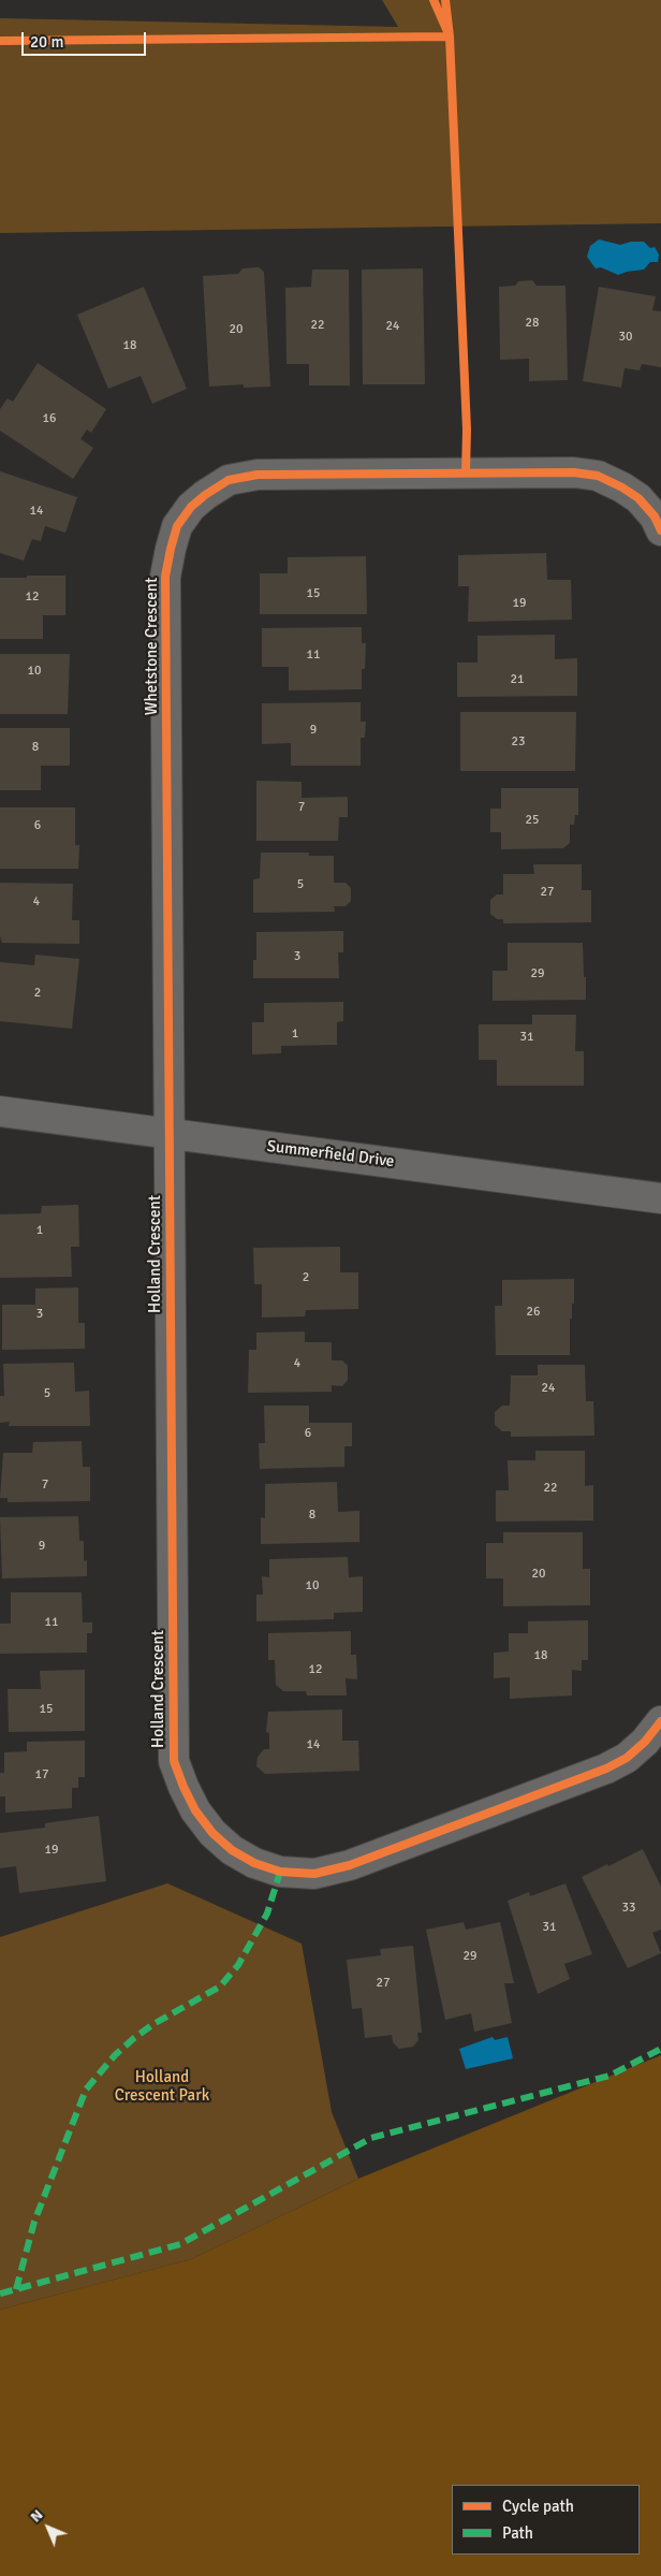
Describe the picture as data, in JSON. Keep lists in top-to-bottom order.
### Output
{
  "streets": {
    "street": ["Whetstone Crescent", "Summerfield Drive", "Holland Crescent"]
  },
  "crossings": [
    ["Whetstone Crescent", "Summerfield Drive"],
    ["Whetstone Crescent", "Holland Crescent"],
    ["Summerfield Drive", "Holland Crescent"]
  ],
  "parks": ["Holland Crescent Park"],
  "house_numbers": [
    "28",
    "22",
    "24",
    "20",
    "30",
    "18",
    "16",
    "14",
    "15",
    "12",
    "19",
    "11",
    "10",
    "21",
    "9",
    "23",
    "8",
    "7",
    "25",
    "6",
    "5",
    "27",
    "4",
    "3",
    "29",
    "2",
    "1",
    "31",
    "1",
    "2",
    "26",
    "3",
    "4",
    "24",
    "5",
    "6",
    "7",
    "22",
    "8",
    "9",
    "20",
    "10",
    "11",
    "18",
    "12",
    "15",
    "14",
    "17",
    "19",
    "33",
    "31",
    "29",
    "27"
  ],
  "legend": ["Cycle path", "Path"],
  "scale_bar": "20 m",
  "north": "top left"
}
